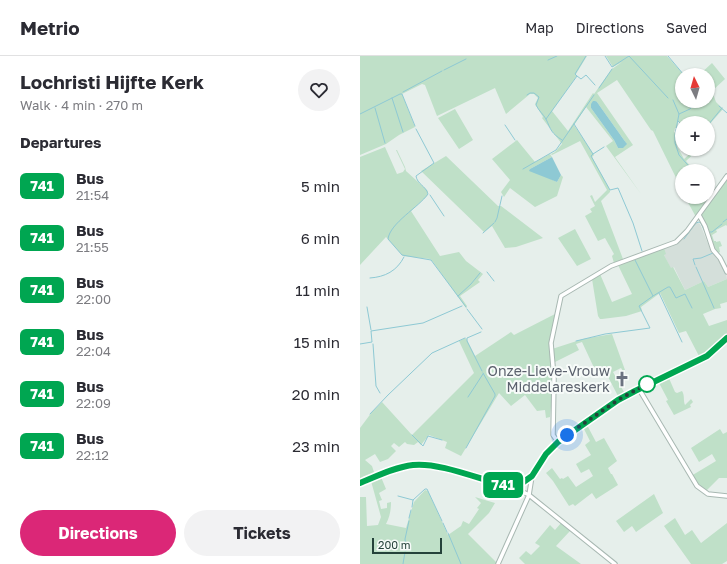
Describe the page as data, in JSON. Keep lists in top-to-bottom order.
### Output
{
  "places": {
    "church": ["Onze-Lieve-Vrouw Middelareskerk"]
  },
  "lines": ["bus line 741"],
  "scale_bar": "200 m",
  "north": "top",
  "page": {
    "header": "Metrio",
    "nav": ["Map", "Directions", "Saved"],
    "heading": [
      ["Lochristi Hijfte Kerk", "Walk · 4 min · 270 m"],
      "Departures"
    ],
    "on_map": "741",
    "map_buttons": ["+", "−"],
    "list": [
      {
        "mark": "741",
        "name": "Bus",
        "note": "21:54",
        "value": "5 min"
      },
      {
        "mark": "741",
        "name": "Bus",
        "note": "21:55",
        "value": "6 min"
      },
      {
        "mark": "741",
        "name": "Bus",
        "note": "22:00",
        "value": "11 min"
      },
      {
        "mark": "741",
        "name": "Bus",
        "note": "22:04",
        "value": "15 min"
      },
      {
        "mark": "741",
        "name": "Bus",
        "note": "22:09",
        "value": "20 min"
      },
      {
        "mark": "741",
        "name": "Bus",
        "note": "22:12",
        "value": "23 min"
      }
    ],
    "buttons": ["Directions", "Tickets"],
    "scale": "200 m"
  }
}
